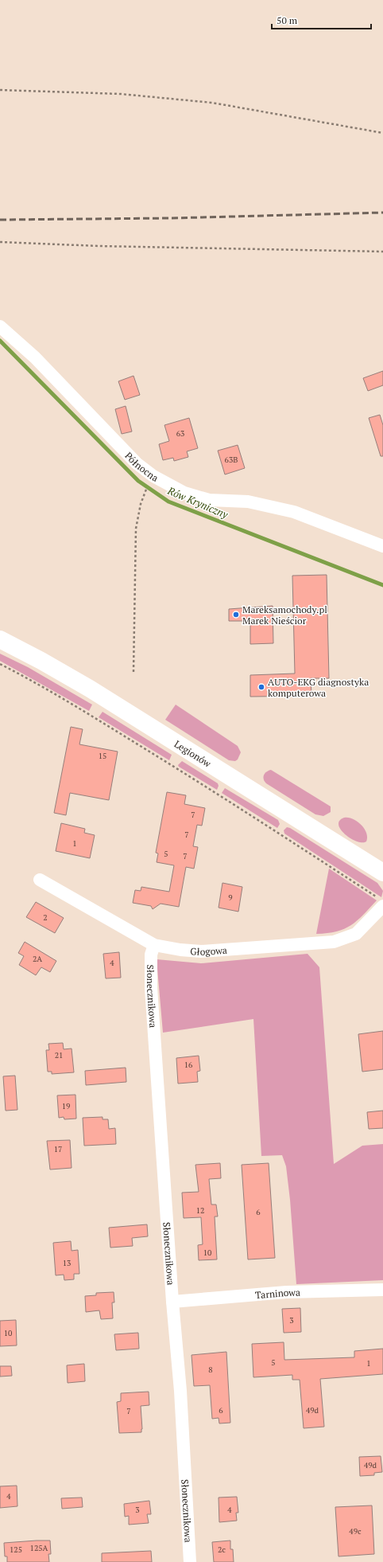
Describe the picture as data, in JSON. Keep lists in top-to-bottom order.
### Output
{
  "streets": {
    "highway": ["Legionów"],
    "street": [
      "Północna",
      "Głogowa",
      "Słonecznikowa",
      "Tarninowa"
    ]
  },
  "crossings": [
    ["Głogowa", "Słonecznikowa"],
    ["Słonecznikowa", "Tarninowa"]
  ],
  "water": ["Rów Kryniczny"],
  "places": ["Mareksamochody.pl Marek Nieścior", "AUTO-EKG diagnostyka komputerowa"],
  "house_numbers": [
    "63",
    "63B",
    "15",
    "7",
    "7",
    "1",
    "5",
    "7",
    "9",
    "2",
    "2A",
    "4",
    "21",
    "16",
    "19",
    "17",
    "12",
    "6",
    "10",
    "13",
    "3",
    "10",
    "5",
    "1",
    "8",
    "6",
    "49d",
    "7",
    "49d",
    "4",
    "3",
    "4",
    "49c",
    "125A",
    "125",
    "2c"
  ],
  "scale_bar": "50 m"
}
